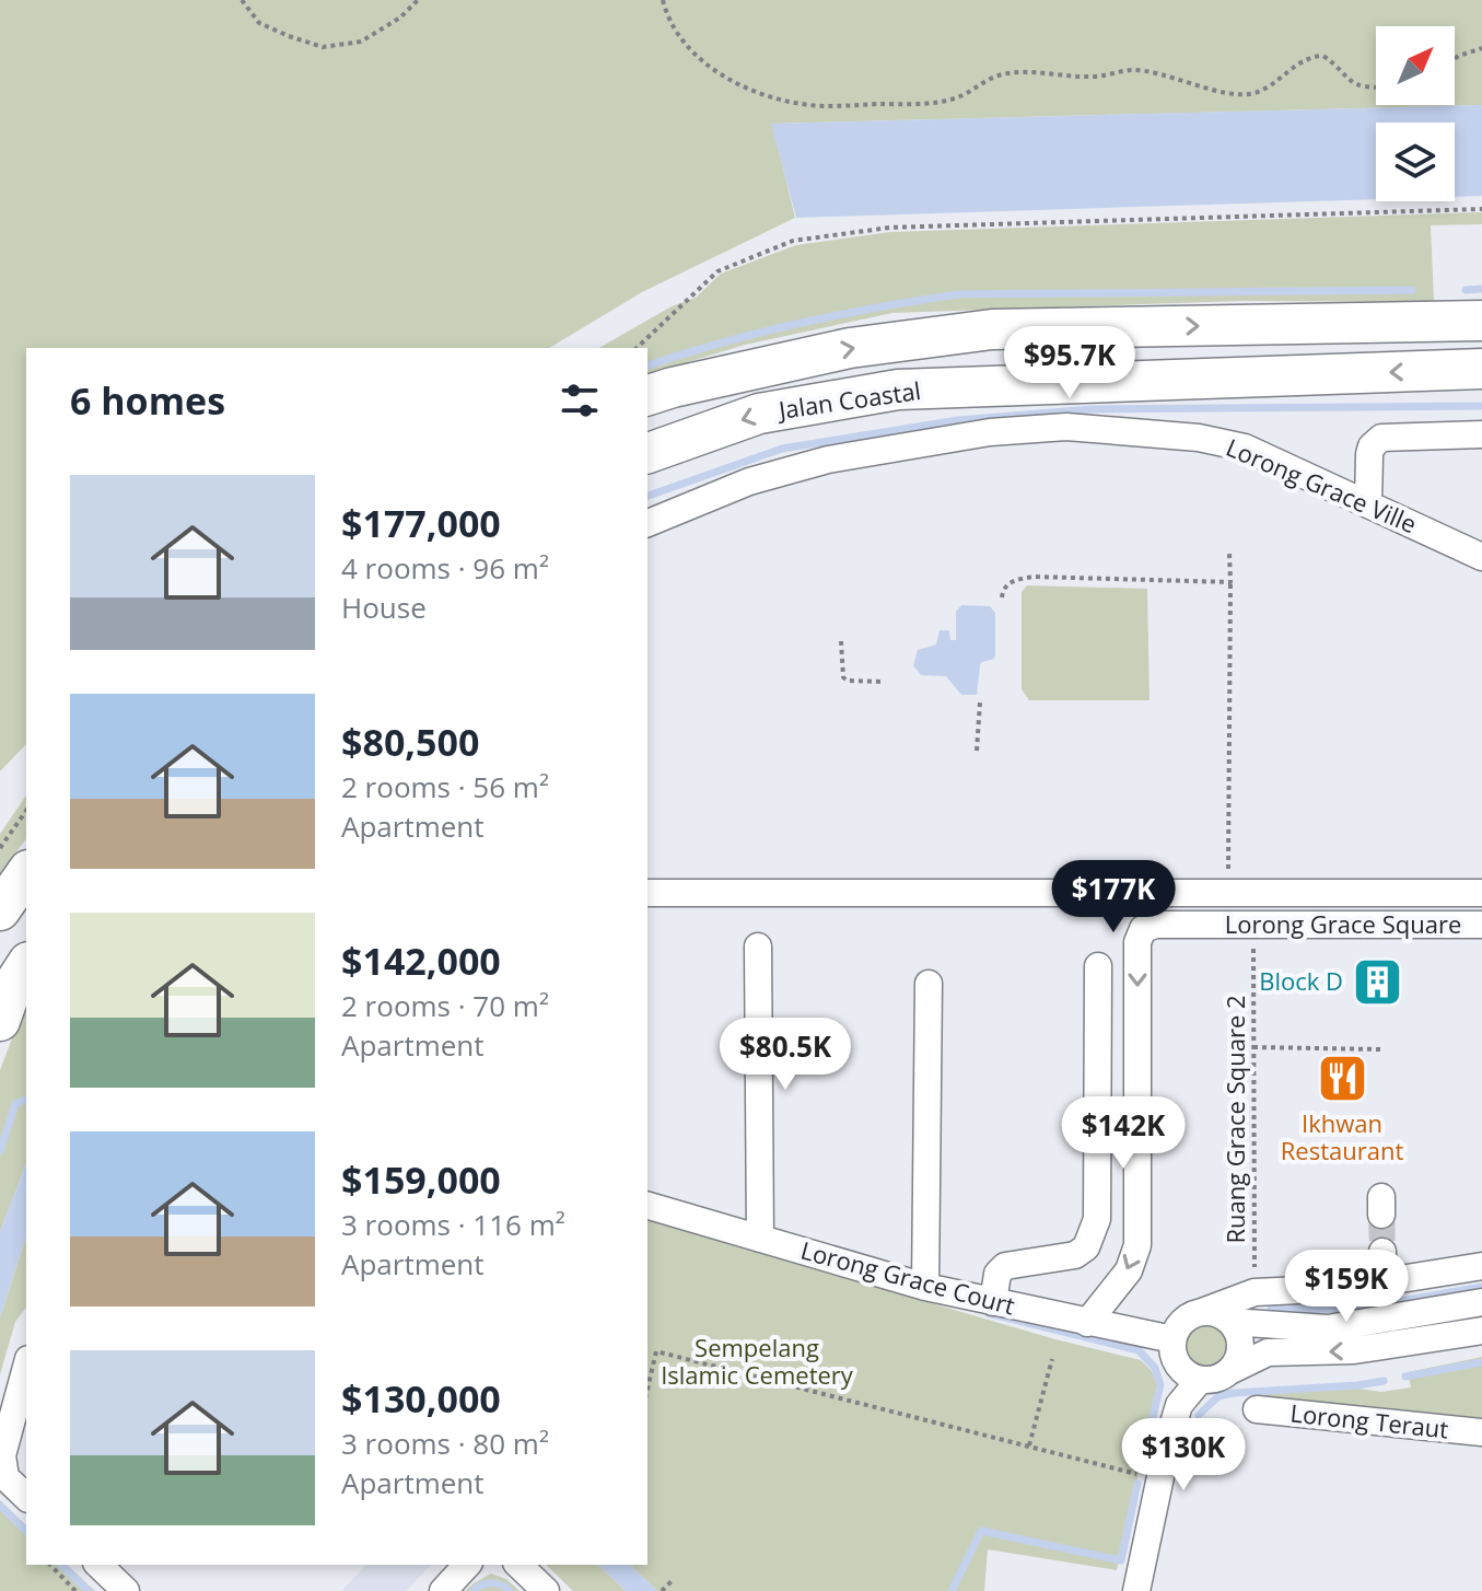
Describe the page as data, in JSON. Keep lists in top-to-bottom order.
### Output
{
  "streets": {
    "highway": ["Jalan Coastal"],
    "street": [
      "Lorong Grace Ville",
      "Lorong Grace Square",
      "Lorong Grace Court",
      "Lorong Teraut"
    ],
    "path": ["Ruang Grace Square 2"]
  },
  "crossings": [
    ["Lorong Grace Square", "Lorong Grace Court"]
  ],
  "parks": ["Sempelang Islamic Cemetery"],
  "places": {
    "building": ["Block D"],
    "restaurant": ["Ikhwan Restaurant"]
  },
  "north": "top right",
  "page": {
    "price": [
      "$95.7K",
      "$177K",
      "$80.5K",
      "$142K",
      "$159K",
      "$130K"
    ],
    "heading": "6 homes",
    "list": [
      {
        "name": "$177,000",
        "note": "4 rooms · 96 m² · House"
      },
      {
        "name": "$80,500",
        "note": "2 rooms · 56 m² · Apartment"
      },
      {
        "name": "$142,000",
        "note": "2 rooms · 70 m² · Apartment"
      },
      {
        "name": "$159,000",
        "note": "3 rooms · 116 m² · Apartment"
      },
      {
        "name": "$130,000",
        "note": "3 rooms · 80 m² · Apartment"
      }
    ]
  }
}
